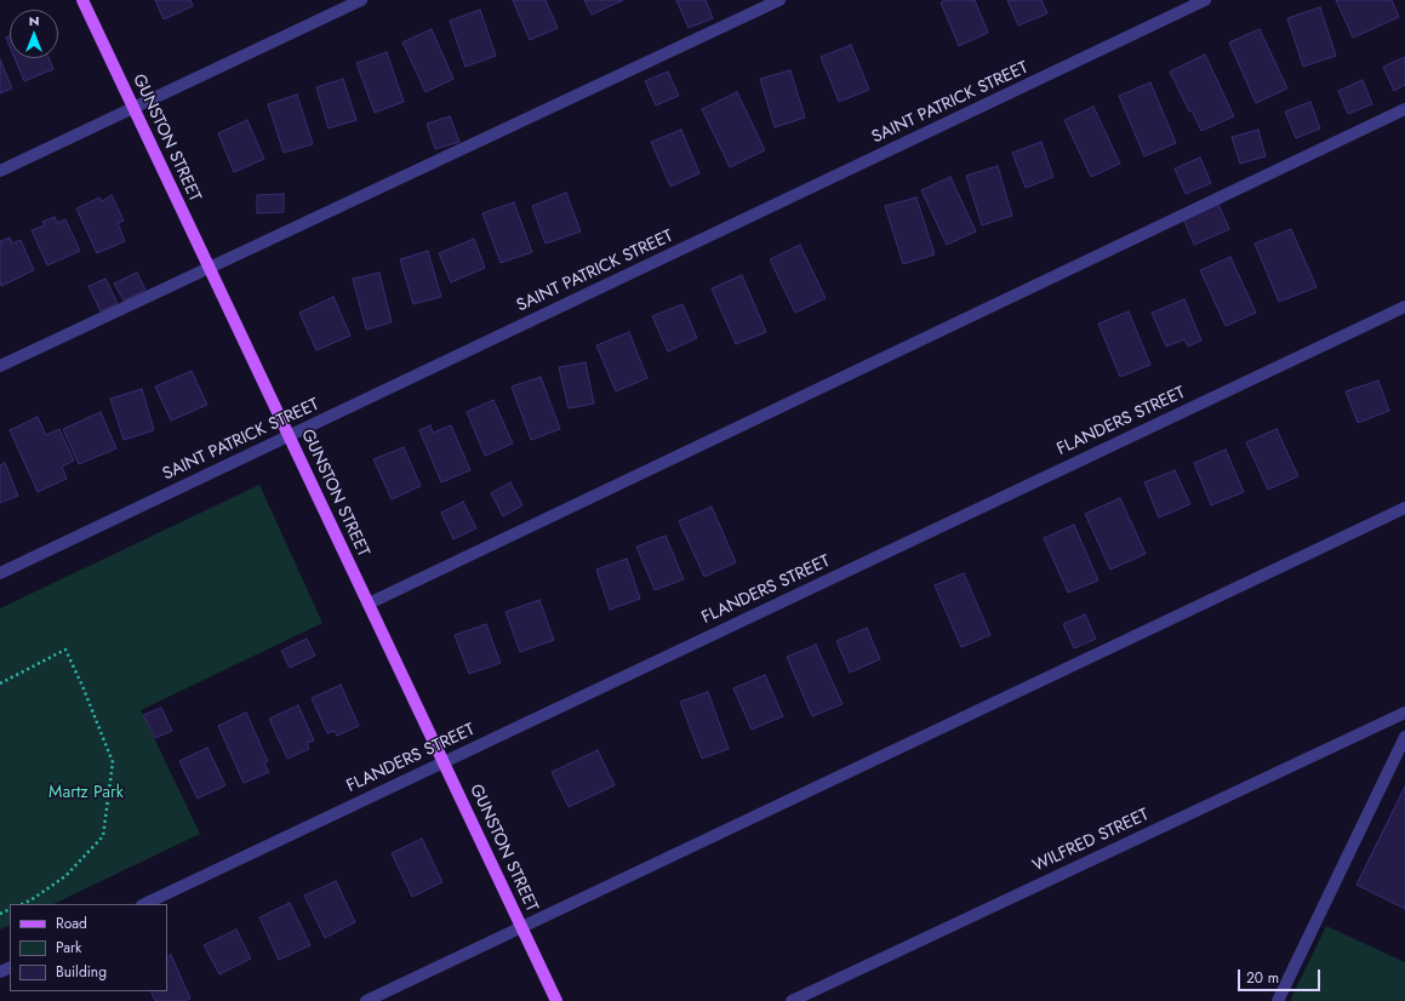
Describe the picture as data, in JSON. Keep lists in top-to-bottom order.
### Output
{
  "streets": {
    "main road": ["GUNSTON STREET"],
    "street": ["SAINT PATRICK STREET", "FLANDERS STREET", "WILFRED STREET"]
  },
  "crossings": [
    ["SAINT PATRICK STREET", "GUNSTON STREET"],
    ["GUNSTON STREET", "FLANDERS STREET"]
  ],
  "parks": ["Martz Park"],
  "legend": ["Road", "Park", "Building"],
  "scale_bar": "20 m",
  "north": "top"
}
